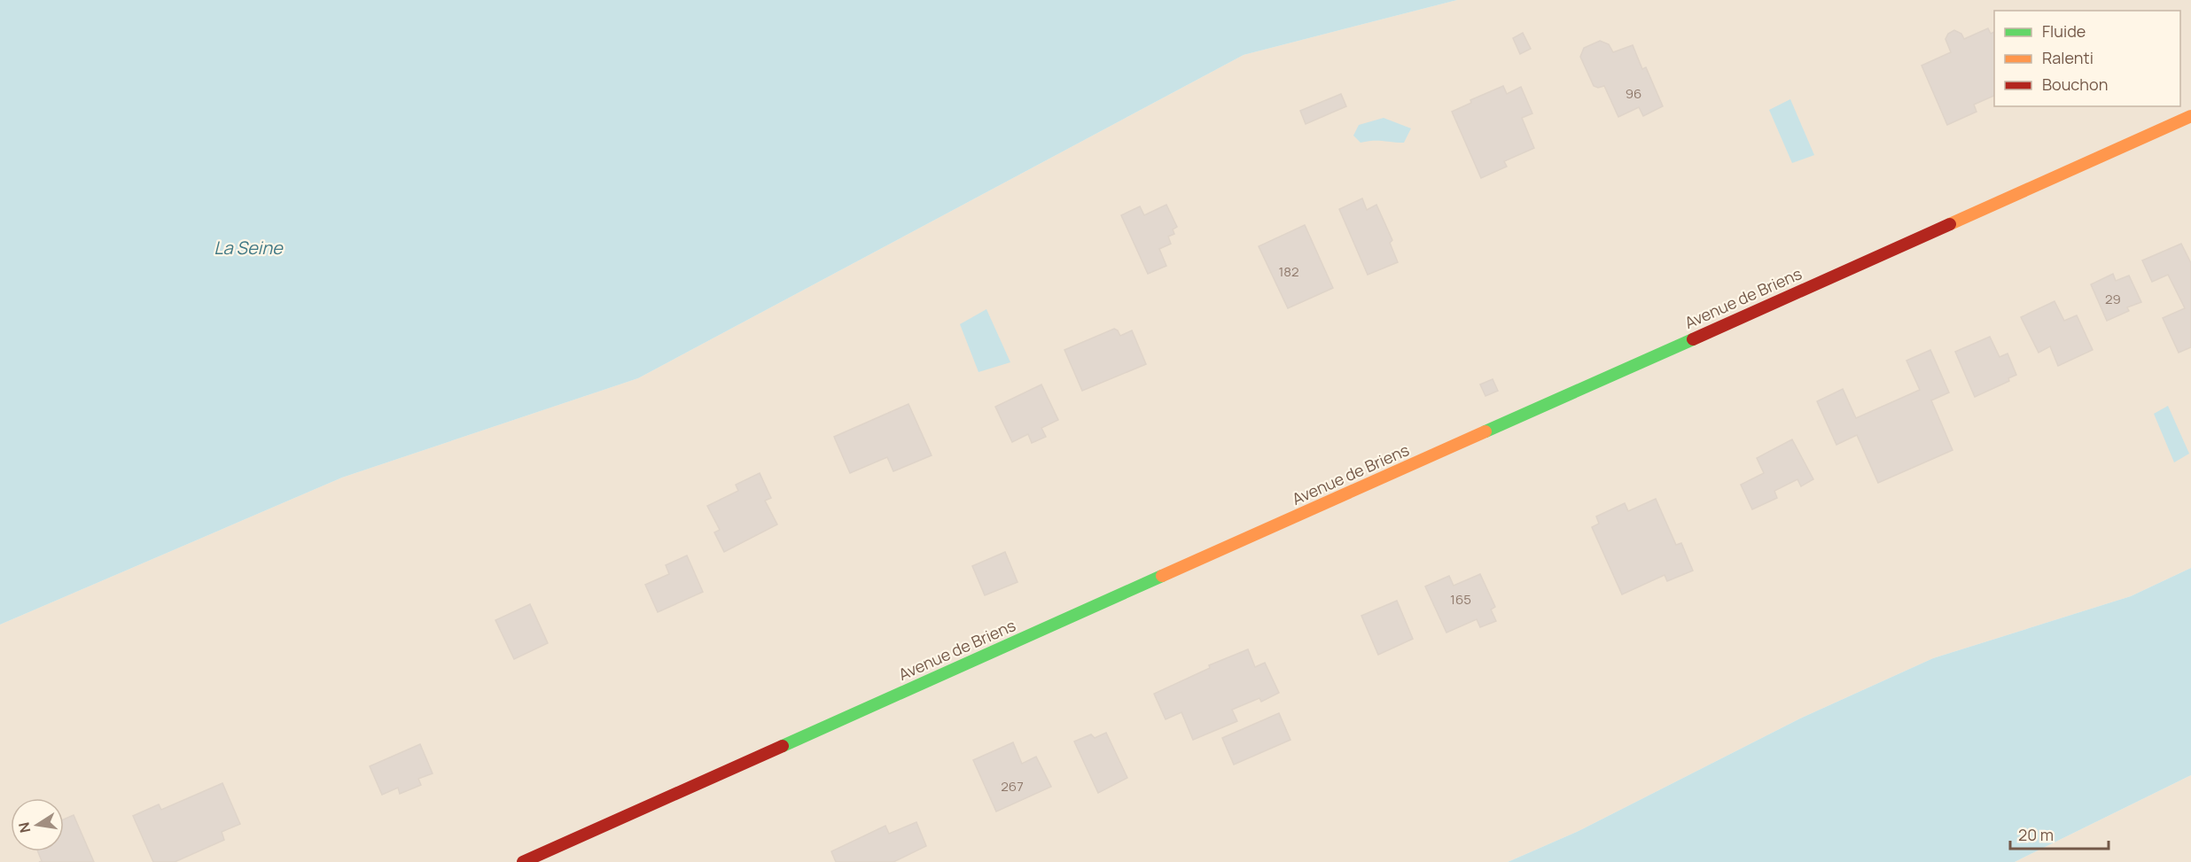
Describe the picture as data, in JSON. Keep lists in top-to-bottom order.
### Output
{
  "streets": {
    "street": ["Avenue de Briens"]
  },
  "water": ["La Seine"],
  "house_numbers": [
    "96",
    "182",
    "29",
    "165",
    "267"
  ],
  "legend": ["Fluide", "Ralenti", "Bouchon"],
  "scale_bar": "20 m",
  "north": "left"
}
